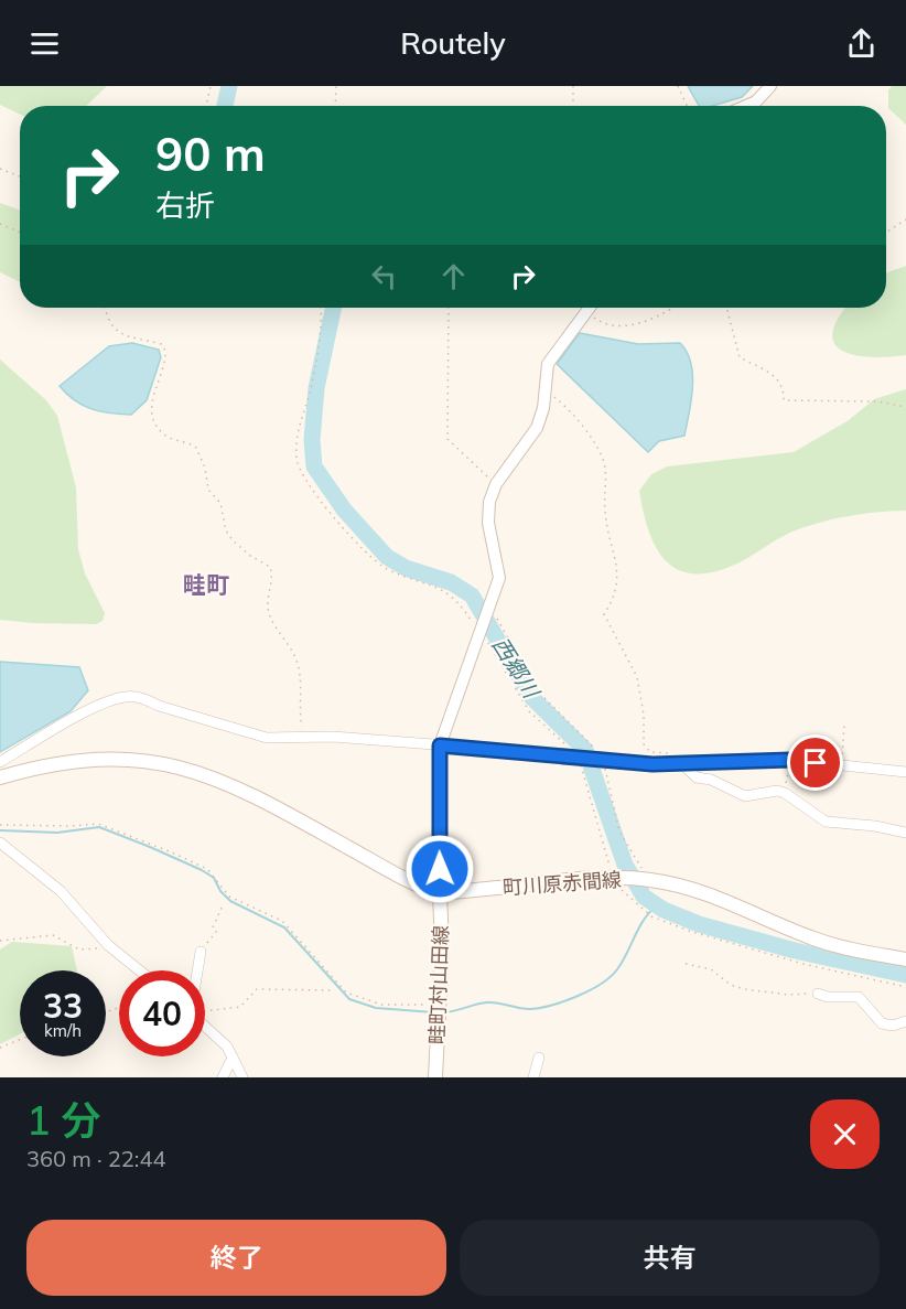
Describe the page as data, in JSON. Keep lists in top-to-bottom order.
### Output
{
  "streets": {
    "main road": ["町川原赤間線", "畦町村山田線"]
  },
  "crossings": [
    ["町川原赤間線", "畦町村山田線"]
  ],
  "districts": ["畦町"],
  "water": ["西郷川"],
  "page": {
    "header": "Routely",
    "turn": ["90 m", "右折"],
    "speed": "33 km/h",
    "limit": "40",
    "heading": ["1 分", "360 m · 22:44"],
    "buttons": ["終了", "共有"]
  }
}
